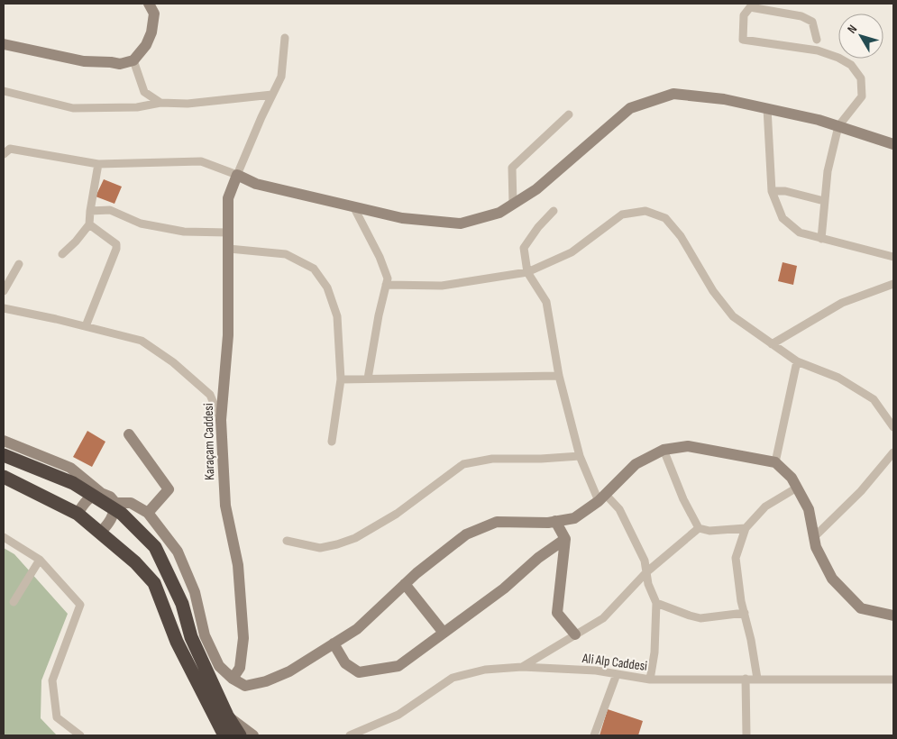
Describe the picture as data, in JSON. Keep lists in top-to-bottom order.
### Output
{
  "streets": {
    "street": ["Karaçam Caddesi", "Ali Alp Caddesi"]
  },
  "north": "top left"
}
